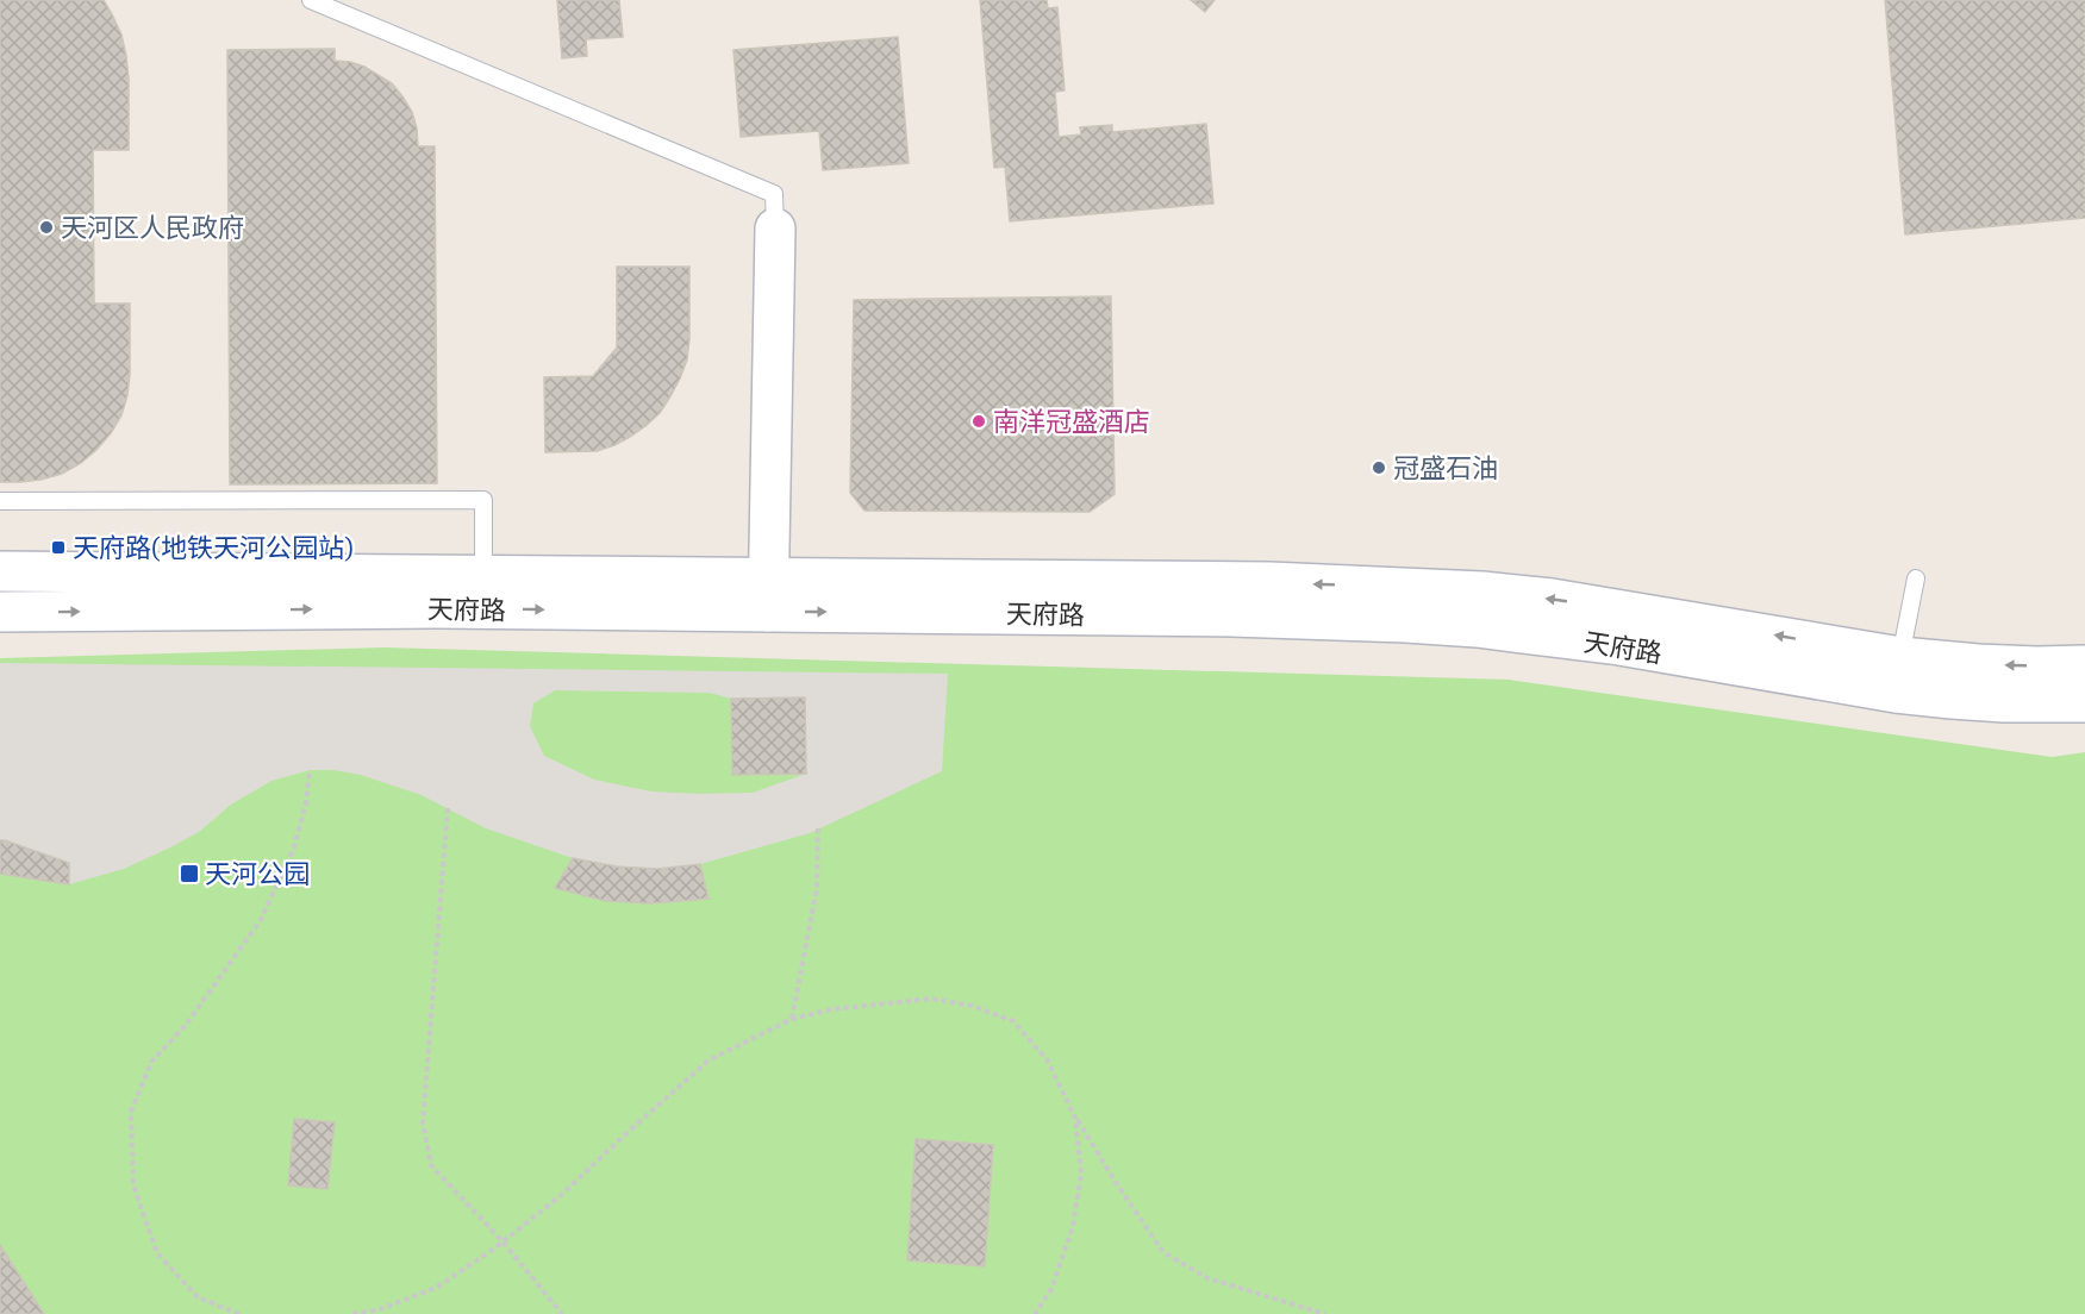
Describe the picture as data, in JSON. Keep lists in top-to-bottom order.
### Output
{
  "streets": {
    "main road": ["天府路"]
  },
  "places": {
    "other": ["天河区人民政府", "南洋冠盛酒店", "冠盛石油"],
    "transit": ["天府路(地铁天河公园站)", "天河公园"]
  }
}
